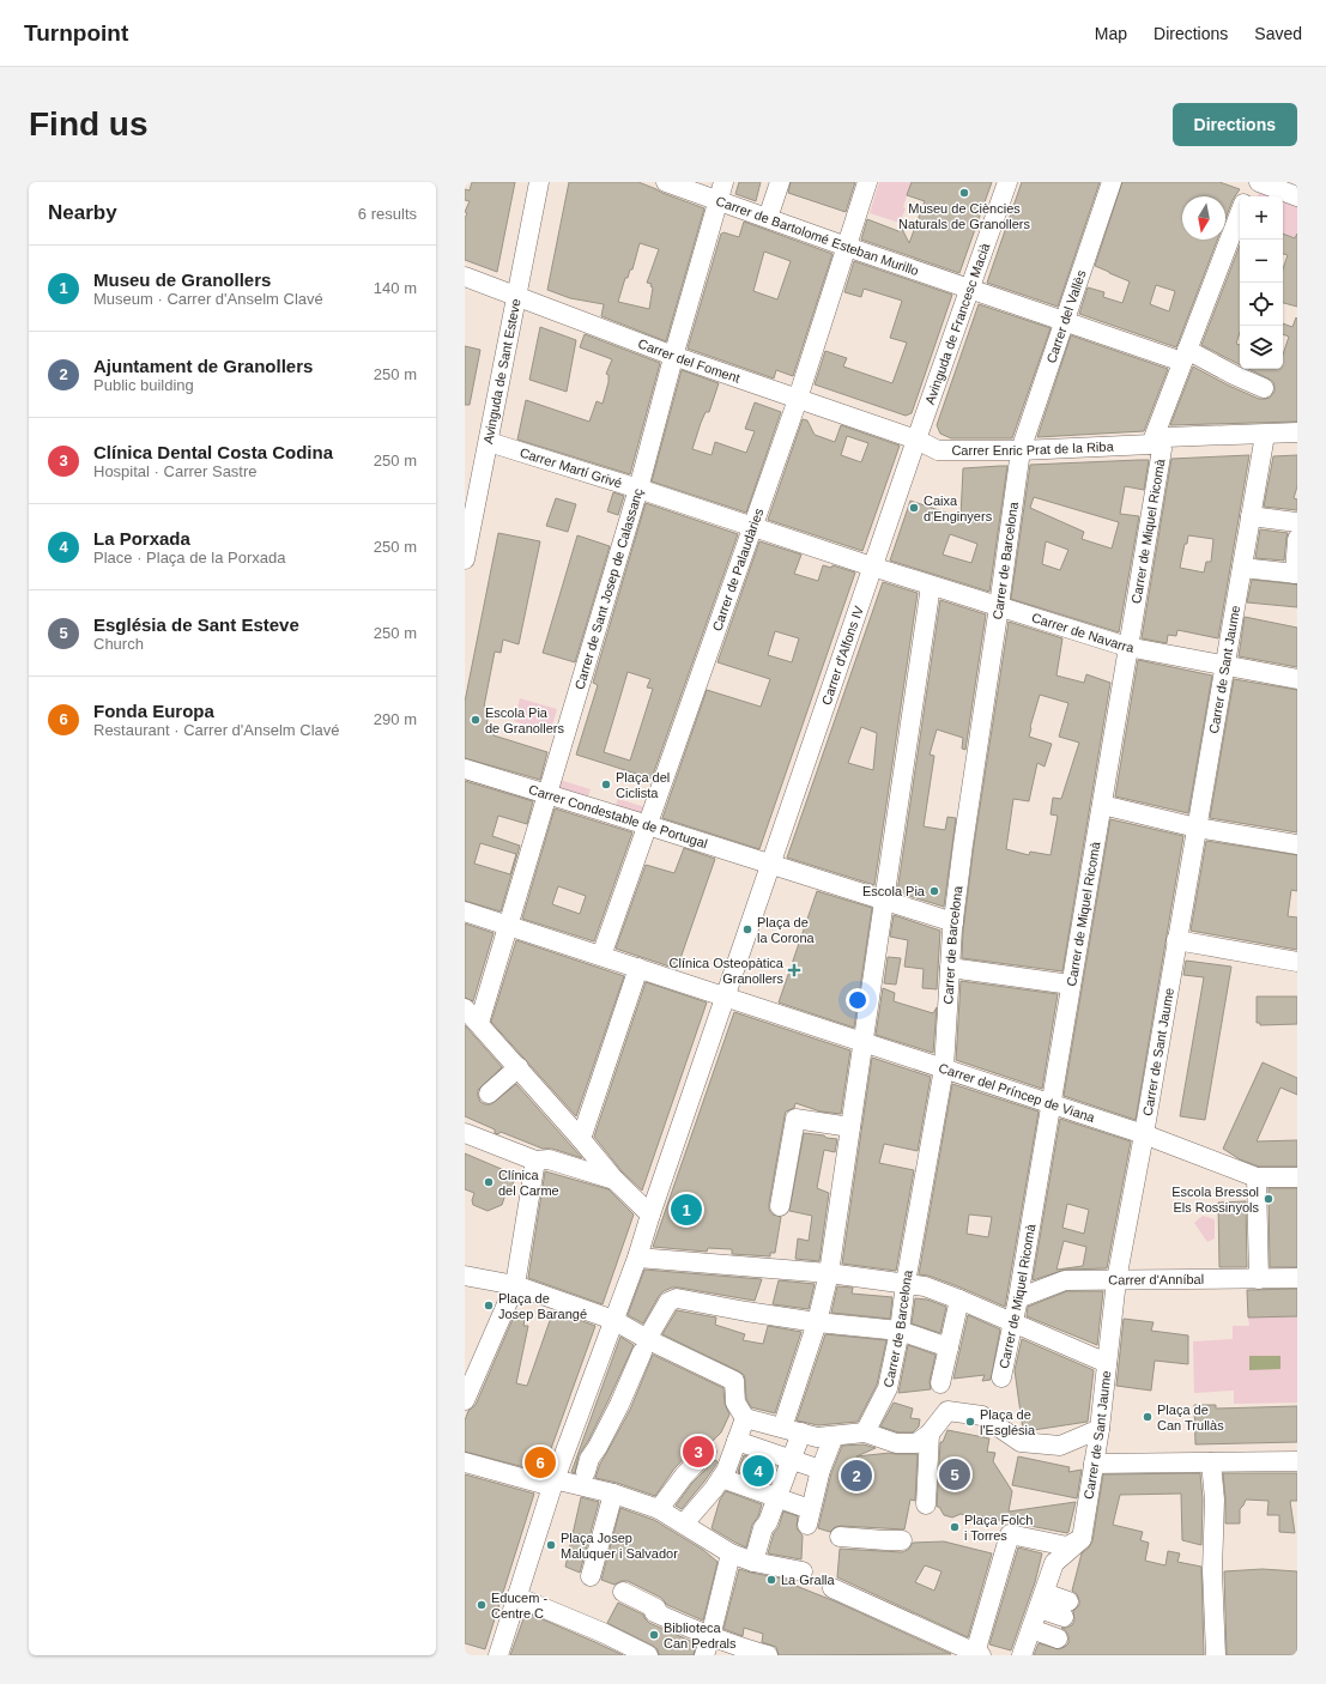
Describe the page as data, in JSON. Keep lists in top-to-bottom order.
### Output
{
  "streets": {
    "street": [
      "Carrer de Bartolomé Esteban Murillo",
      "Carrer del Vallès",
      "Avinguda de Francesc Macià",
      "Carrer del Foment",
      "Avinguda de Sant Esteve",
      "Carrer Enric Prat de la Riba",
      "Carrer Martí Grivé",
      "Carrer de Miquel Ricomà",
      "Carrer de Barcelona",
      "Carrer de Palaudàries",
      "Carrer de Sant Josep de Calassanç",
      "Carrer de Navarra",
      "Carrer d'Alfons IV",
      "Carrer de Sant Jaume",
      "Carrer Condestable de Portugal",
      "Carrer del Príncep de Viana",
      "Carrer d'Anníbal"
    ]
  },
  "crossings": [
    ["Carrer de Bartolomé Esteban Murillo", "Carrer del Vallès"],
    ["Carrer de Bartolomé Esteban Murillo", "Avinguda de Francesc Macià"],
    ["Carrer de Bartolomé Esteban Murillo", "Carrer de Miquel Ricomà"],
    ["Carrer de Bartolomé Esteban Murillo", "Carrer de Palaudàries"],
    ["Carrer de Bartolomé Esteban Murillo", "Carrer de Sant Josep de Calassanç"],
    ["Carrer del Vallès", "Carrer Enric Prat de la Riba"],
    ["Carrer del Vallès", "Carrer de Barcelona"],
    ["Avinguda de Francesc Macià", "Carrer del Foment"],
    ["Avinguda de Francesc Macià", "Carrer Enric Prat de la Riba"],
    ["Avinguda de Francesc Macià", "Carrer d'Alfons IV"],
    ["Carrer del Foment", "Avinguda de Sant Esteve"],
    ["Carrer del Foment", "Carrer Enric Prat de la Riba"],
    ["Carrer del Foment", "Carrer de Palaudàries"],
    ["Carrer del Foment", "Carrer de Sant Josep de Calassanç"],
    ["Carrer del Foment", "Carrer d'Alfons IV"],
    ["Avinguda de Sant Esteve", "Carrer Martí Grivé"],
    ["Carrer Enric Prat de la Riba", "Carrer de Miquel Ricomà"],
    ["Carrer Enric Prat de la Riba", "Carrer de Barcelona"],
    ["Carrer Enric Prat de la Riba", "Carrer d'Alfons IV"],
    ["Carrer Enric Prat de la Riba", "Carrer de Sant Jaume"],
    ["Carrer Martí Grivé", "Carrer de Palaudàries"],
    ["Carrer Martí Grivé", "Carrer de Sant Josep de Calassanç"],
    ["Carrer Martí Grivé", "Carrer de Navarra"],
    ["Carrer Martí Grivé", "Carrer d'Alfons IV"],
    ["Carrer de Miquel Ricomà", "Carrer de Navarra"],
    ["Carrer de Miquel Ricomà", "Carrer del Príncep de Viana"],
    ["Carrer de Miquel Ricomà", "Carrer d'Anníbal"],
    ["Carrer de Barcelona", "Carrer de Navarra"],
    ["Carrer de Barcelona", "Carrer Condestable de Portugal"],
    ["Carrer de Barcelona", "Carrer del Príncep de Viana"],
    ["Carrer de Palaudàries", "Carrer Condestable de Portugal"],
    ["Carrer de Sant Josep de Calassanç", "Carrer Condestable de Portugal"],
    ["Carrer de Navarra", "Carrer d'Alfons IV"],
    ["Carrer de Navarra", "Carrer de Sant Jaume"],
    ["Carrer d'Alfons IV", "Carrer Condestable de Portugal"],
    ["Carrer d'Alfons IV", "Carrer del Príncep de Viana"],
    ["Carrer de Sant Jaume", "Carrer del Príncep de Viana"],
    ["Carrer de Sant Jaume", "Carrer d'Anníbal"]
  ],
  "places": {
    "other": [
      "Museu de Ciències Naturals de Granollers",
      "Caixa d'Enginyers",
      "Escola Pia de Granollers",
      "Plaça del Ciclista",
      "Escola Pia",
      "Plaça de la Corona",
      "Clínica del Carme",
      "Escola Bressol Els Rossinyols",
      "Plaça de Josep Barangé",
      "Plaça de Can Trullàs",
      "Plaça de l'Església",
      "Plaça Folch i Torres",
      "Plaça Josep Maluquer i Salvador",
      "La Gralla",
      "Educem - Centre C",
      "Biblioteca Can Pedrals"
    ],
    "health": ["Clínica Osteopàtica Granollers"]
  },
  "north": "bottom",
  "page": {
    "header": "Turnpoint",
    "nav": ["Map", "Directions", "Saved"],
    "buttons": "Directions",
    "title": "Find us",
    "heading": ["Nearby", "6 results"],
    "map_buttons": ["+", "−"],
    "list": [
      {
        "mark": "1",
        "name": "Museu de Granollers",
        "note": "Museum · Carrer d'Anselm Clavé",
        "value": "140 m"
      },
      {
        "mark": "2",
        "name": "Ajuntament de Granollers",
        "note": "Public building",
        "value": "250 m"
      },
      {
        "mark": "3",
        "name": "Clínica Dental Costa Codina",
        "note": "Hospital · Carrer Sastre",
        "value": "250 m"
      },
      {
        "mark": "4",
        "name": "La Porxada",
        "note": "Place · Plaça de la Porxada",
        "value": "250 m"
      },
      {
        "mark": "5",
        "name": "Església de Sant Esteve",
        "note": "Church",
        "value": "250 m"
      },
      {
        "mark": "6",
        "name": "Fonda Europa",
        "note": "Restaurant · Carrer d'Anselm Clavé",
        "value": "290 m"
      }
    ],
    "pins": [
      "1",
      "3",
      "6",
      "4",
      "5",
      "2"
    ]
  }
}
